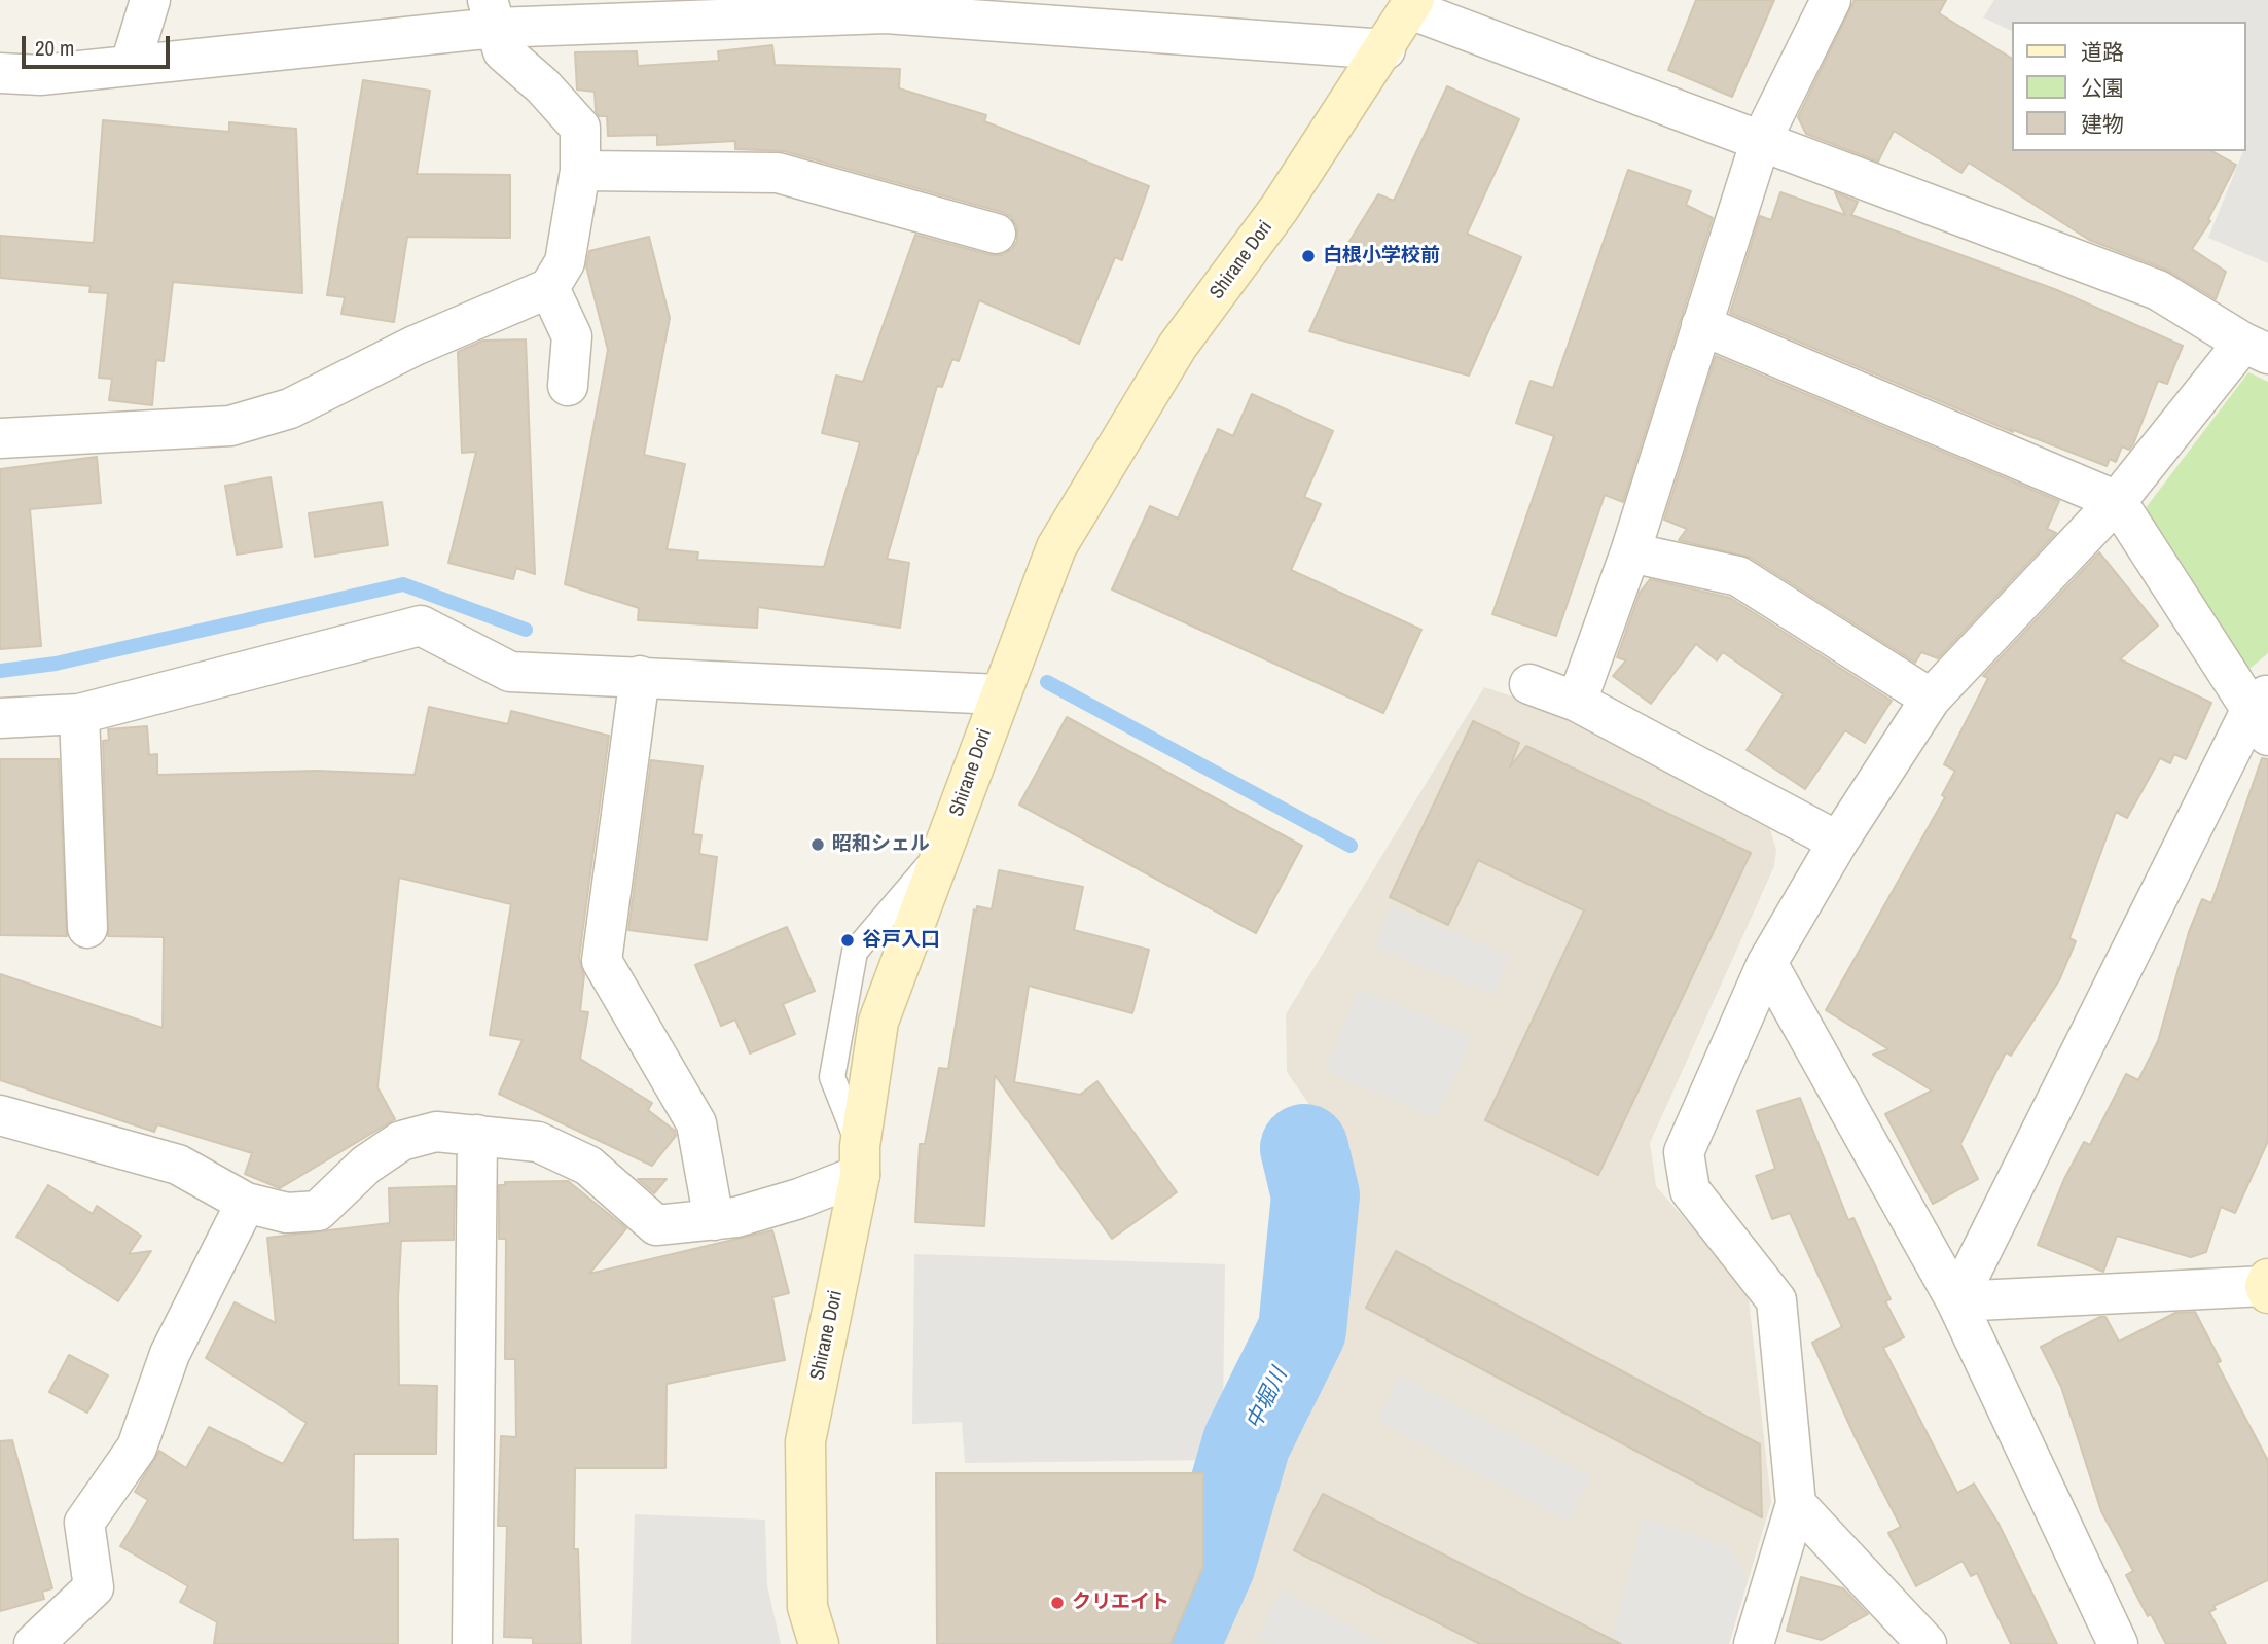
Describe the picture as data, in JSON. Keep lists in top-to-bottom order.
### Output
{
  "streets": {
    "street": ["Shirane Dori"]
  },
  "water": ["中堀川"],
  "places": [
    "白根小学校前",
    "昭和シェル",
    "谷戸入口",
    "クリエイト"
  ],
  "legend": ["道路", "公園", "建物"],
  "scale_bar": "20 m"
}
